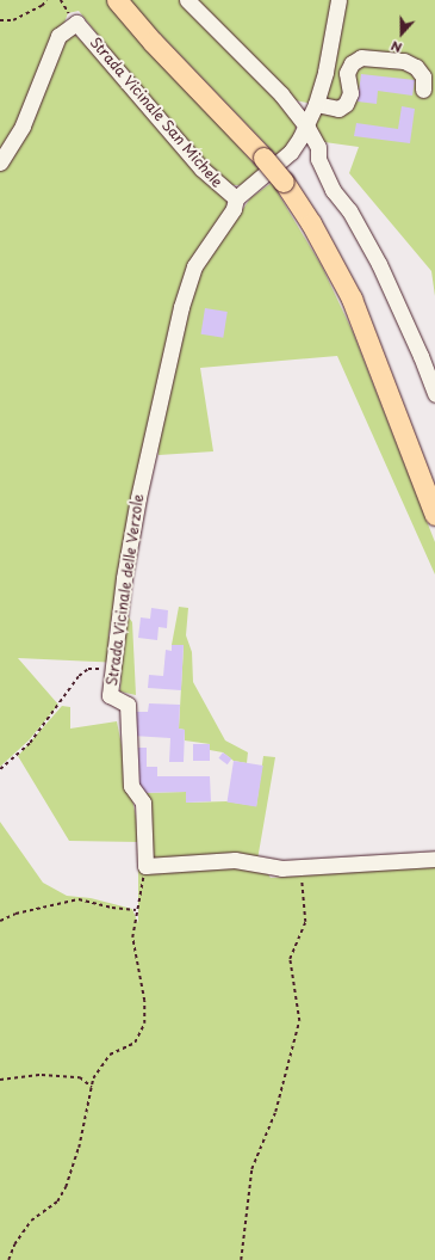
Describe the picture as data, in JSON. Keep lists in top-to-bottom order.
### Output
{
  "streets": {
    "street": ["Strada Vicinale San Michele", "Strada Vicinale delle Verzole"]
  },
  "crossings": [
    ["Strada Vicinale San Michele", "Strada Vicinale delle Verzole"]
  ],
  "north": "bottom"
}
